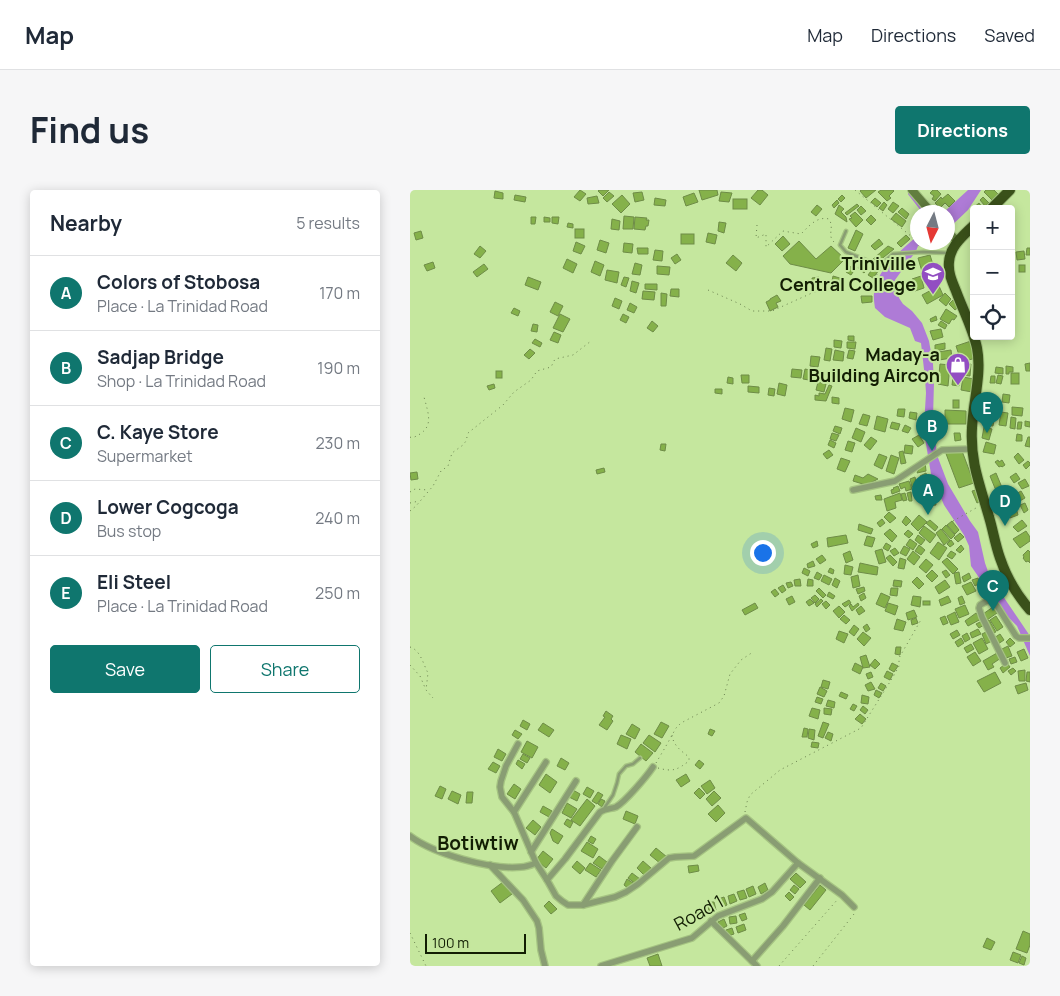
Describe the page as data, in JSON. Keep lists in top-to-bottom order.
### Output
{
  "streets": {
    "street": ["Road 1"]
  },
  "districts": ["Botiwtiw"],
  "places": {
    "school or university": ["Triniville Central College"],
    "shop": ["Maday-a Building Aircon"]
  },
  "scale_bar": "100 m",
  "north": "bottom",
  "page": {
    "header": "Map",
    "nav": ["Map", "Directions", "Saved"],
    "title": "Find us",
    "buttons": [
      "Directions",
      ["Save", "Share"]
    ],
    "heading": ["Nearby", "5 results"],
    "map_buttons": ["+", "−"],
    "list": [
      {
        "mark": "A",
        "name": "Colors of Stobosa",
        "note": "Place · La Trinidad Road",
        "value": "170 m"
      },
      {
        "mark": "B",
        "name": "Sadjap Bridge",
        "note": "Shop · La Trinidad Road",
        "value": "190 m"
      },
      {
        "mark": "C",
        "name": "C. Kaye Store",
        "note": "Supermarket",
        "value": "230 m"
      },
      {
        "mark": "D",
        "name": "Lower Cogcoga",
        "note": "Bus stop",
        "value": "240 m"
      },
      {
        "mark": "E",
        "name": "Eli Steel",
        "note": "Place · La Trinidad Road",
        "value": "250 m"
      }
    ],
    "pins": [
      "E",
      "B",
      "A",
      "D",
      "C"
    ],
    "scale": "100 m"
  }
}
